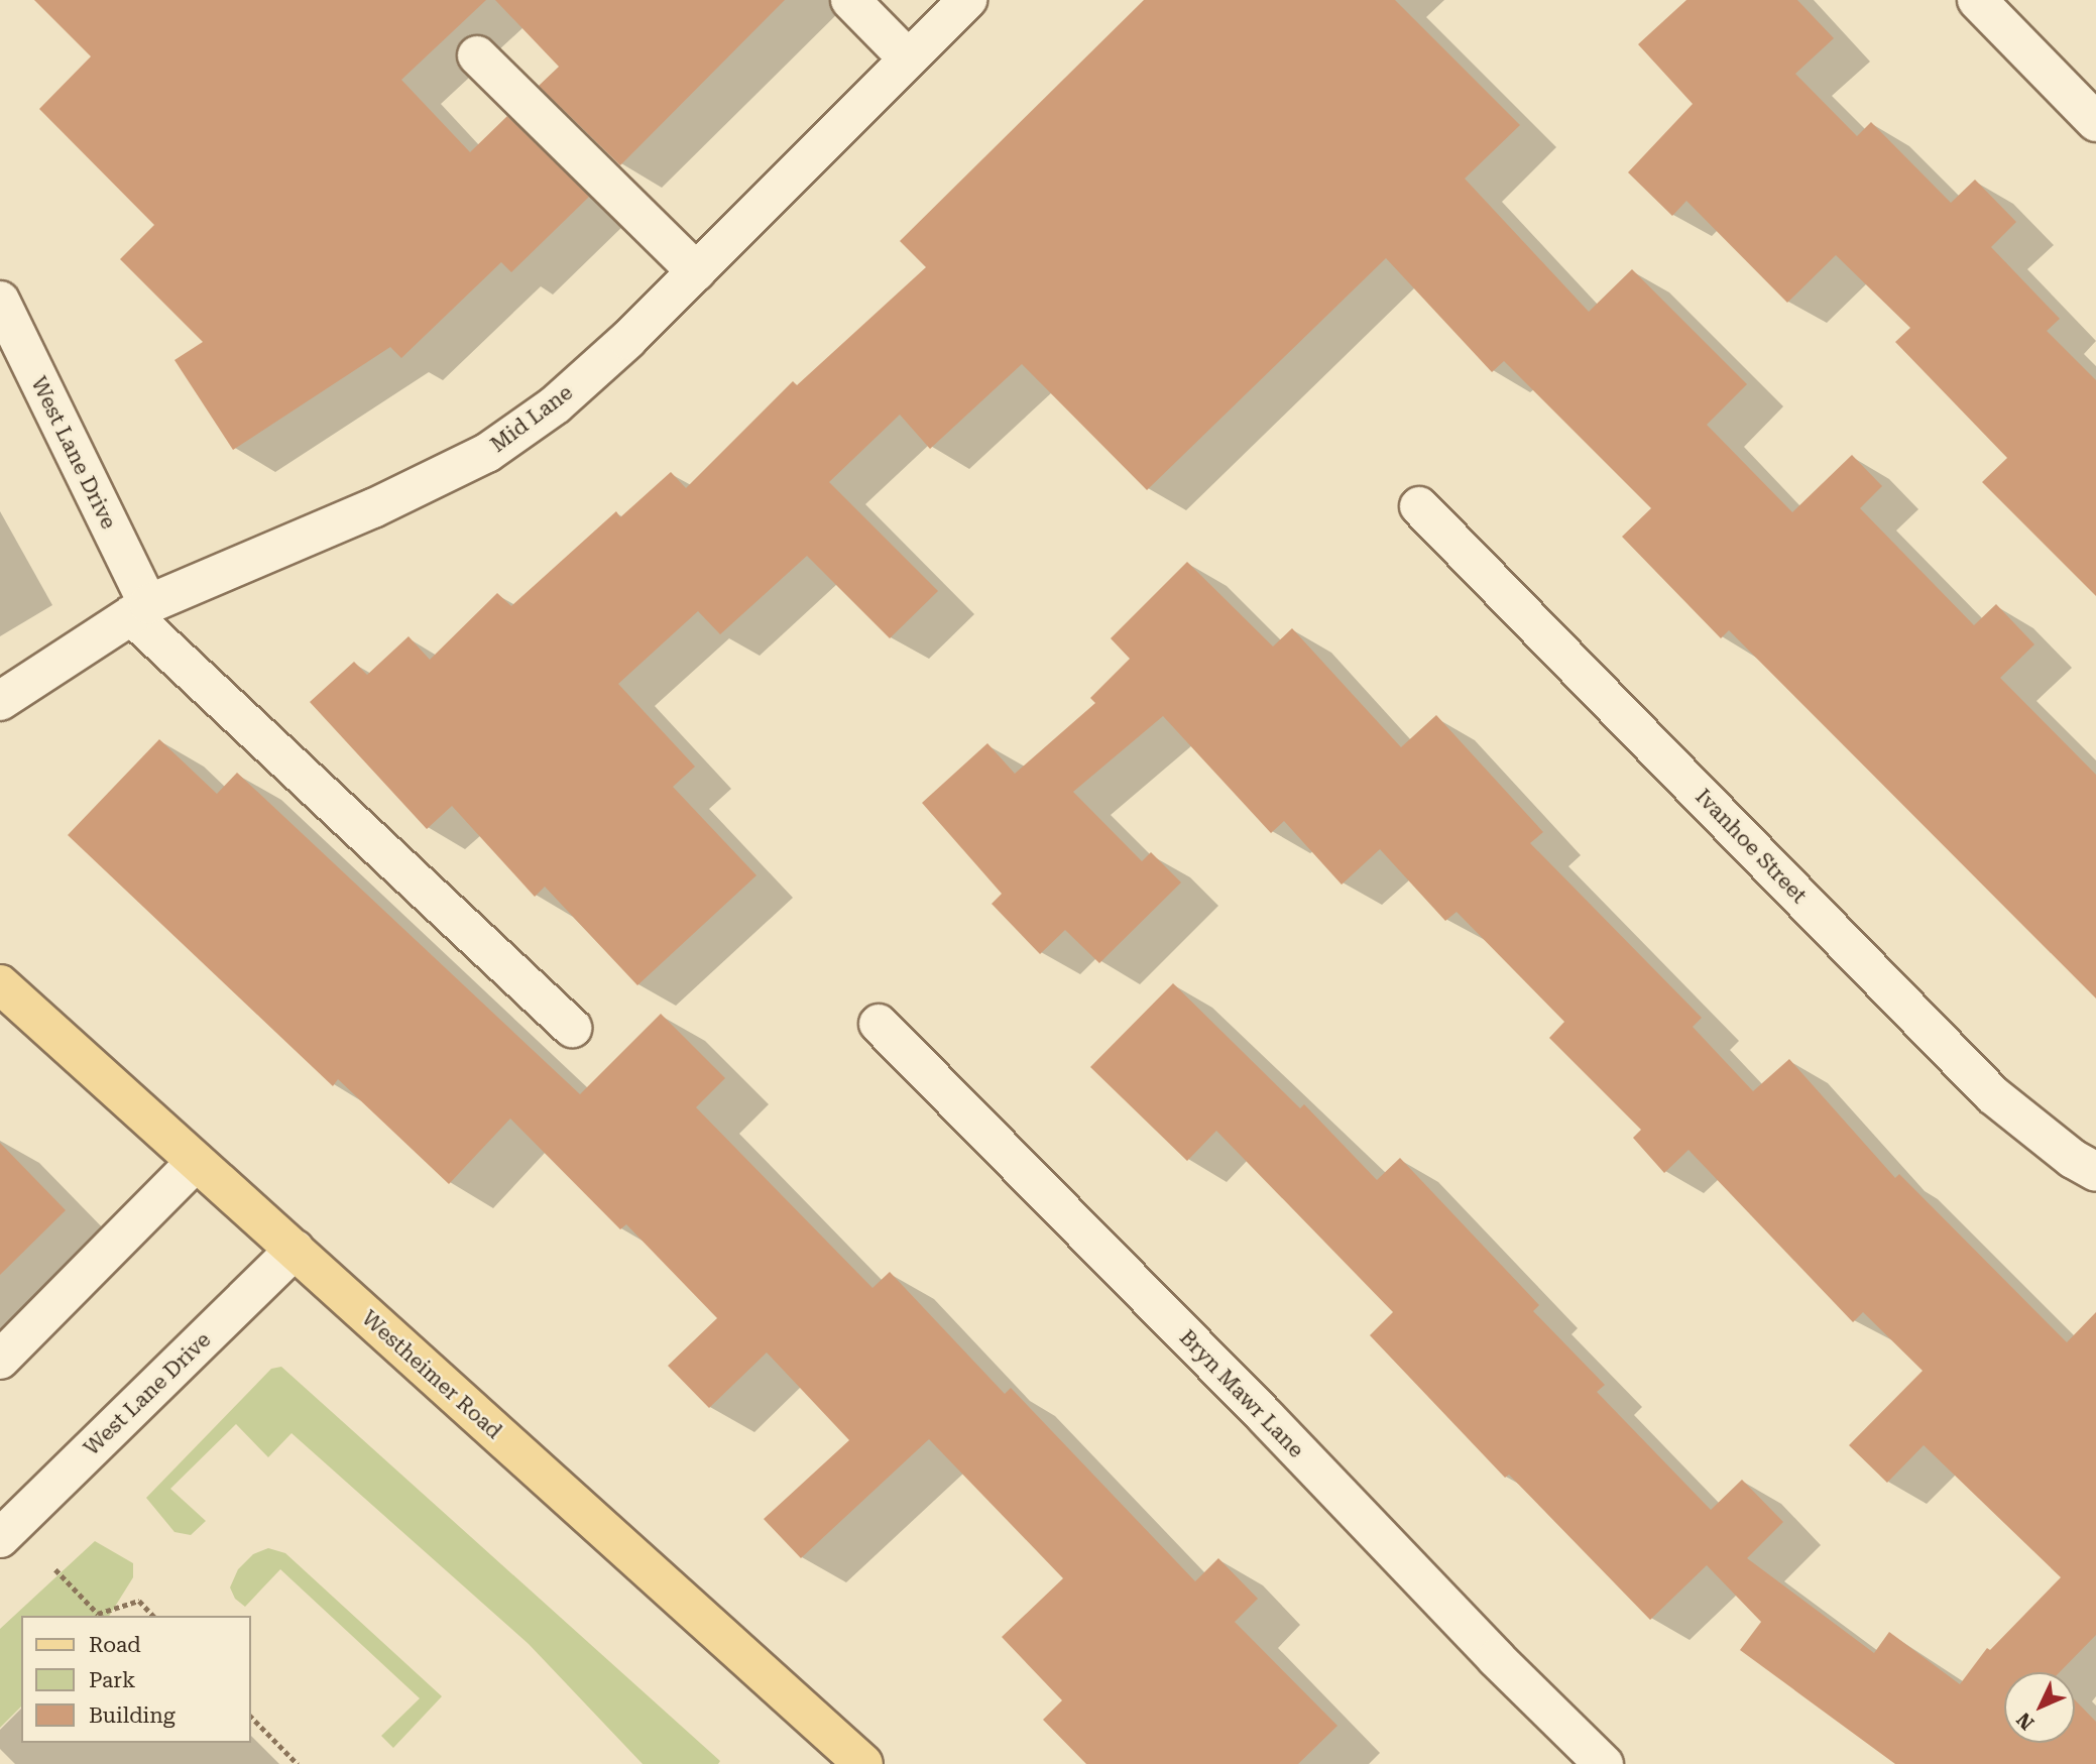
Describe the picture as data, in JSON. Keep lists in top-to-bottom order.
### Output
{
  "streets": {
    "main road": ["Westheimer Road"],
    "street": [
      "Mid Lane",
      "West Lane Drive",
      "Ivanhoe Street",
      "Bryn Mawr Lane"
    ]
  },
  "crossings": [
    ["Mid Lane", "West Lane Drive"],
    ["West Lane Drive", "Westheimer Road"]
  ],
  "legend": ["Road", "Park", "Building"],
  "north": "bottom left"
}
